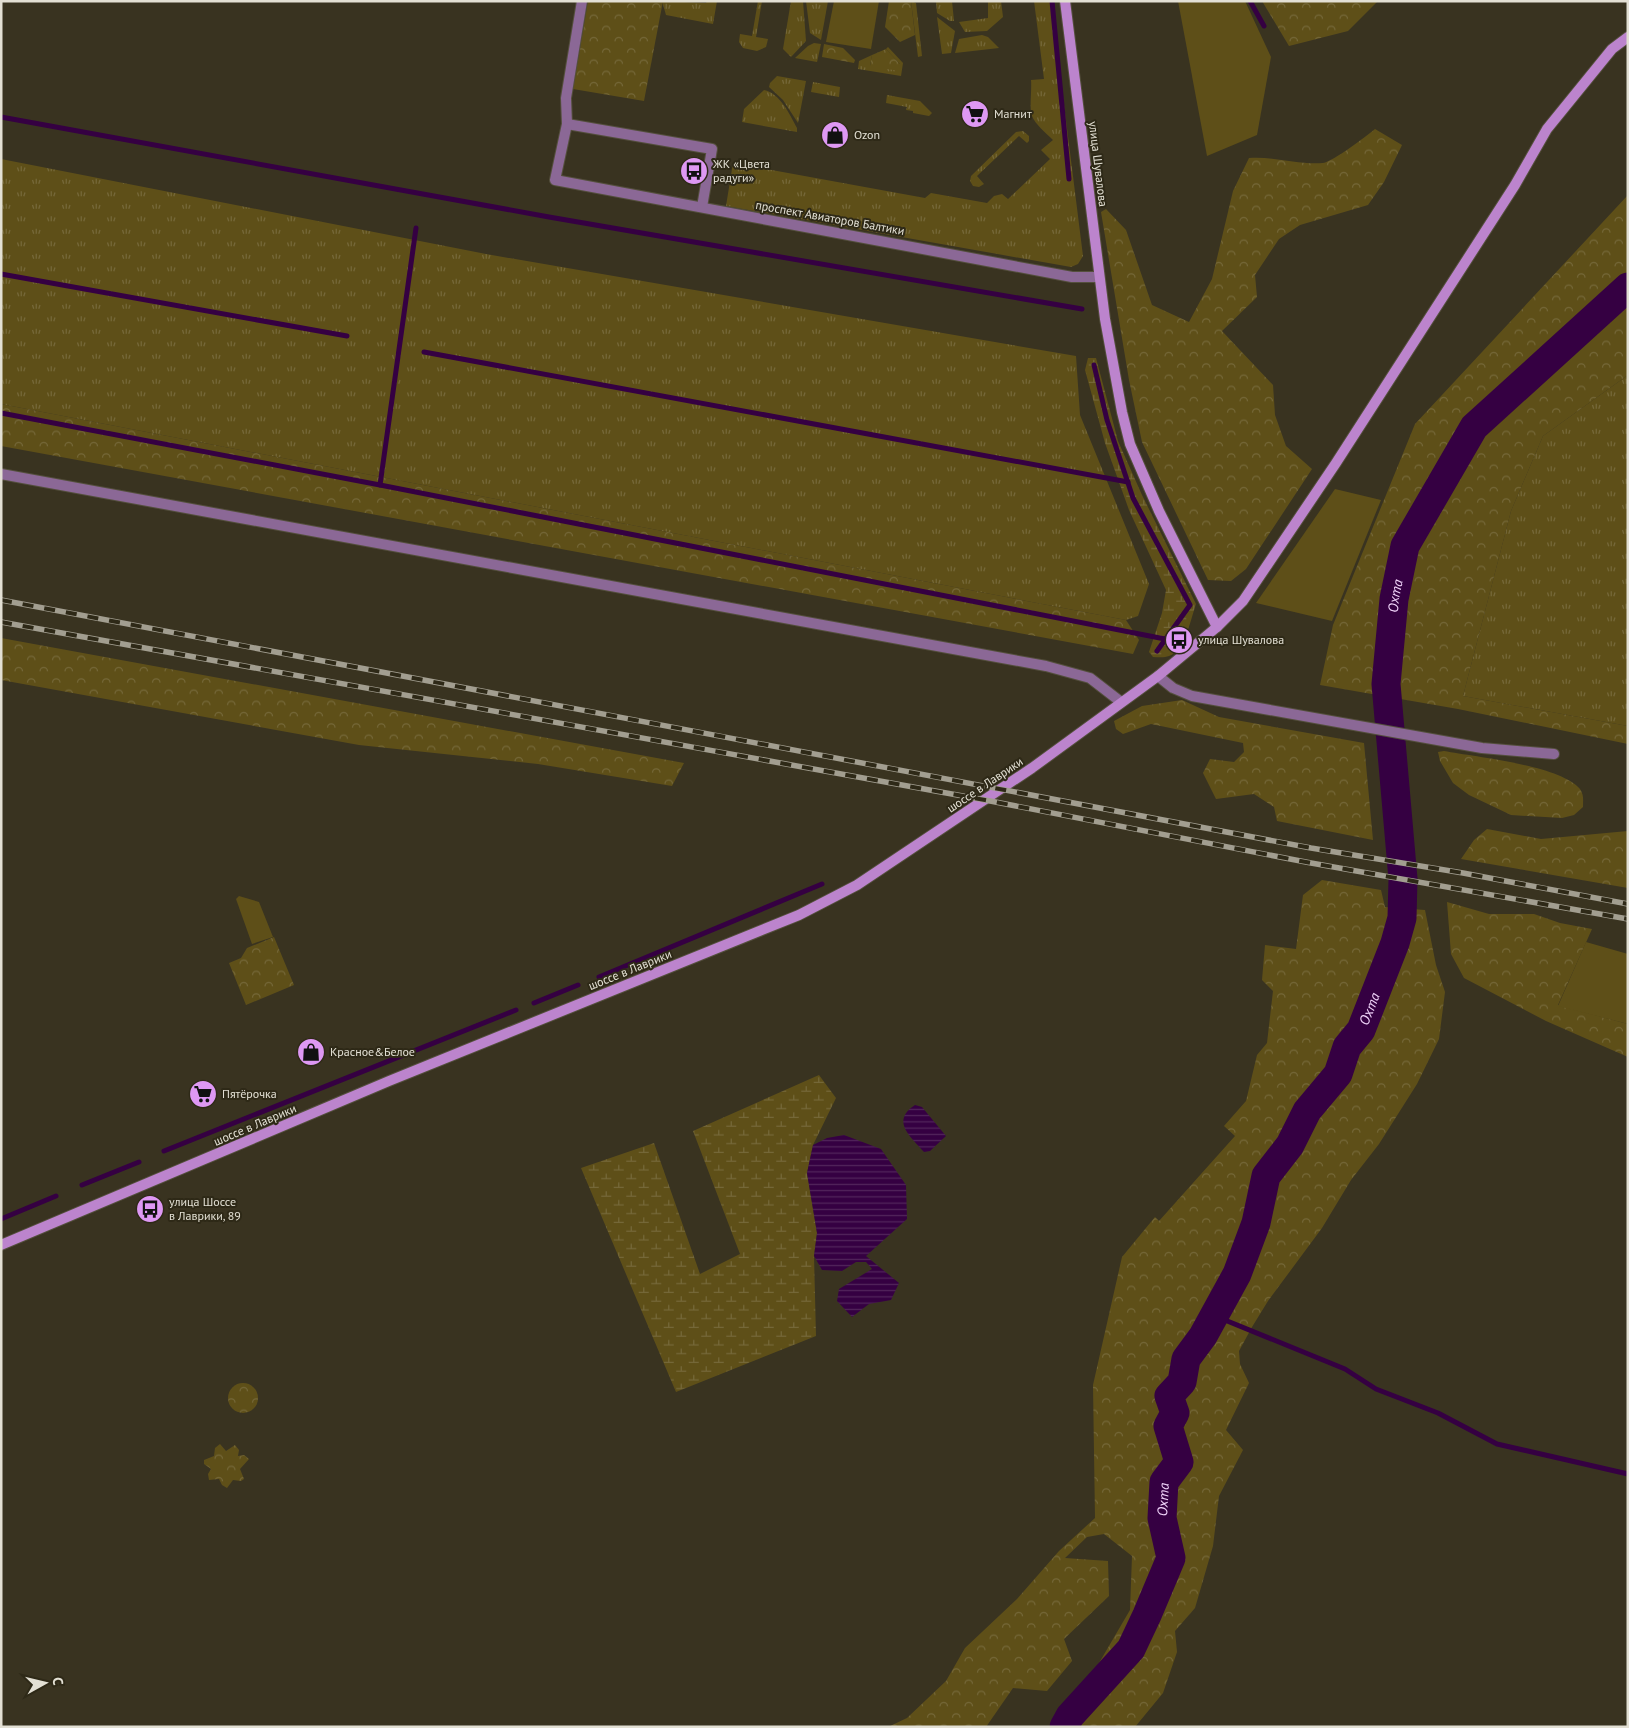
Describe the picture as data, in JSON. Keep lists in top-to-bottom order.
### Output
{
  "streets": {
    "street": ["улица Шувалова", "проспект Авиаторов Балтики", "шоссе в Лаврики"]
  },
  "crossings": [
    ["улица Шувалова", "проспект Авиаторов Балтики"],
    ["улица Шувалова", "шоссе в Лаврики"]
  ],
  "water": ["Охта"],
  "places": {
    "supermarket": ["Магнит", "Пятёрочка"],
    "shop": ["Ozon", "Красное&Белое"],
    "bus stop": ["ЖК «Цвета радуги»", "улица Шувалова", "улица Шоссе в Лаврики, 89"]
  },
  "north": "right"
}
